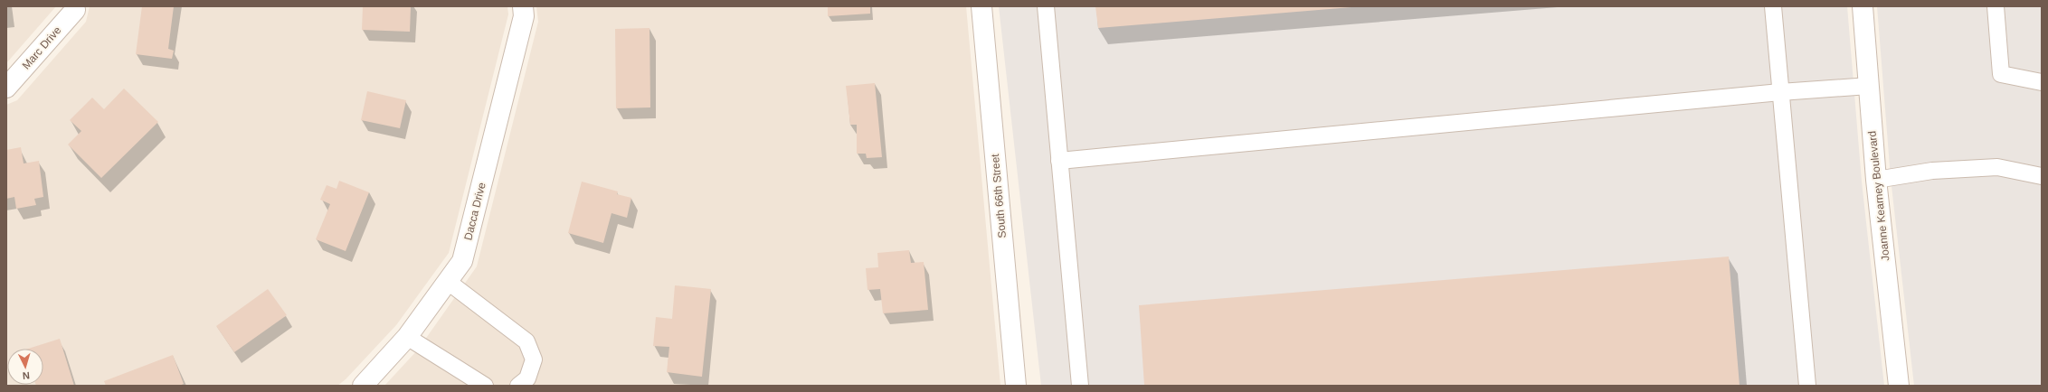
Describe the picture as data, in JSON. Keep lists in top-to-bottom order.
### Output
{
  "streets": {
    "street": [
      "Marc Drive",
      "South 66th Street",
      "Joanne Kearney Boulevard",
      "Dacca Drive"
    ]
  },
  "north": "bottom"
}
